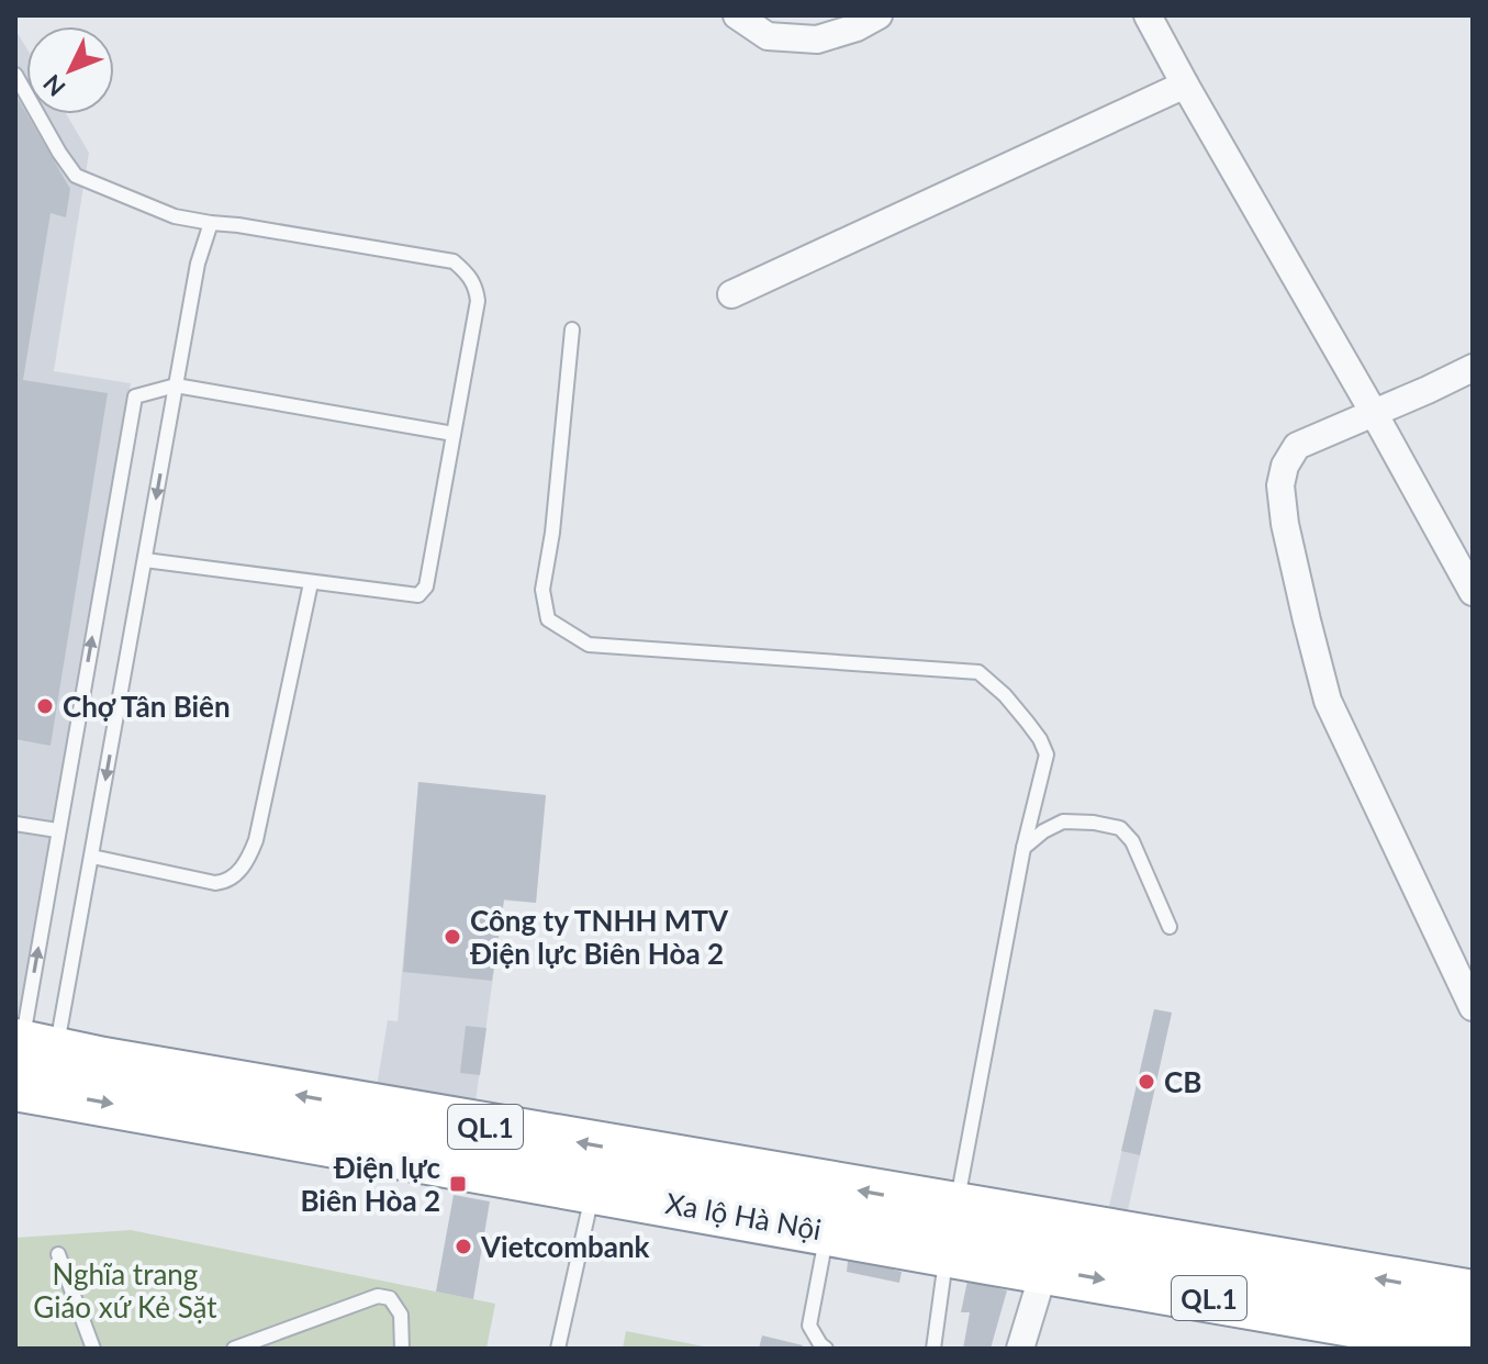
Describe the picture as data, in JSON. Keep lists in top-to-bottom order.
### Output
{
  "streets": {
    "highway": ["QL.1", "Xa lộ Hà Nội"]
  },
  "parks": ["Nghĩa trang Giáo xứ Kẻ Sặt"],
  "places": {
    "other": [
      "Chợ Tân Biên",
      "Công ty TNHH MTV Điện lực Biên Hòa 2",
      "CB",
      "Vietcombank"
    ],
    "transit": ["Điện lực Biên Hòa 2"]
  },
  "north": "bottom left"
}
